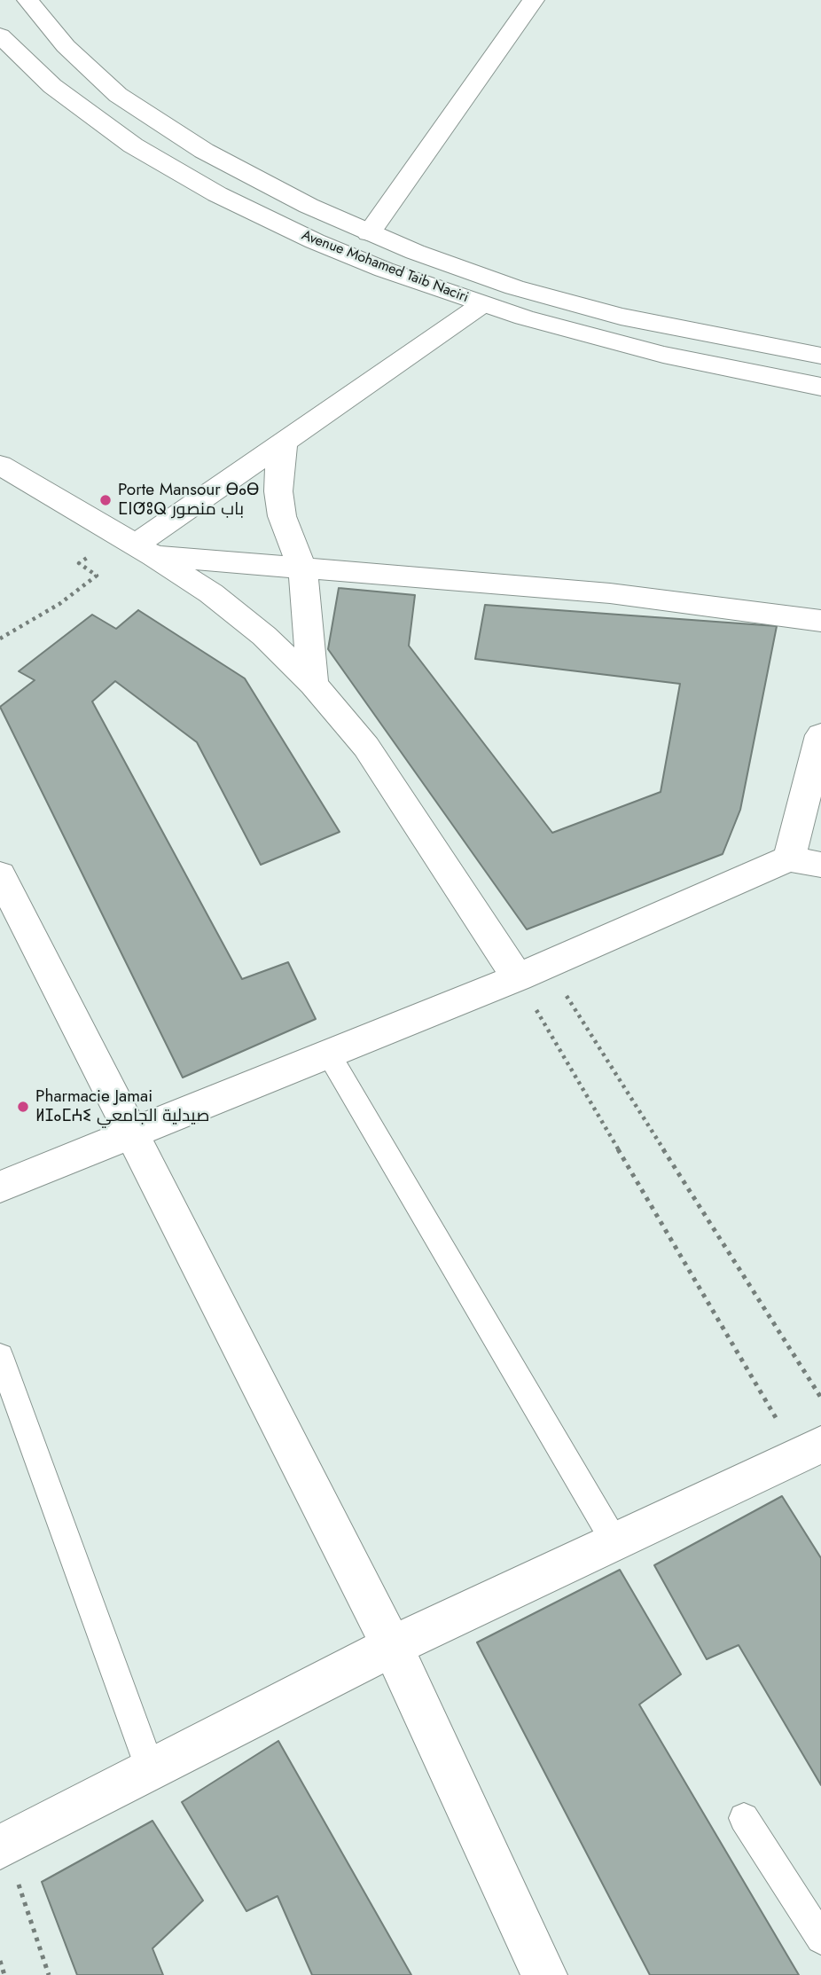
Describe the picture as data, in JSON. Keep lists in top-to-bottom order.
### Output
{
  "streets": {
    "street": ["Avenue Mohamed Taib Naciri"]
  },
  "places": ["Porte Mansour ⴱⴰⴱ ⵎⵏⵚⵓⵕ باب منصور", "Pharmacie Jamai ⵍⵊⴰⵎⵄⵉ صيدلية الجامعي"]
}
